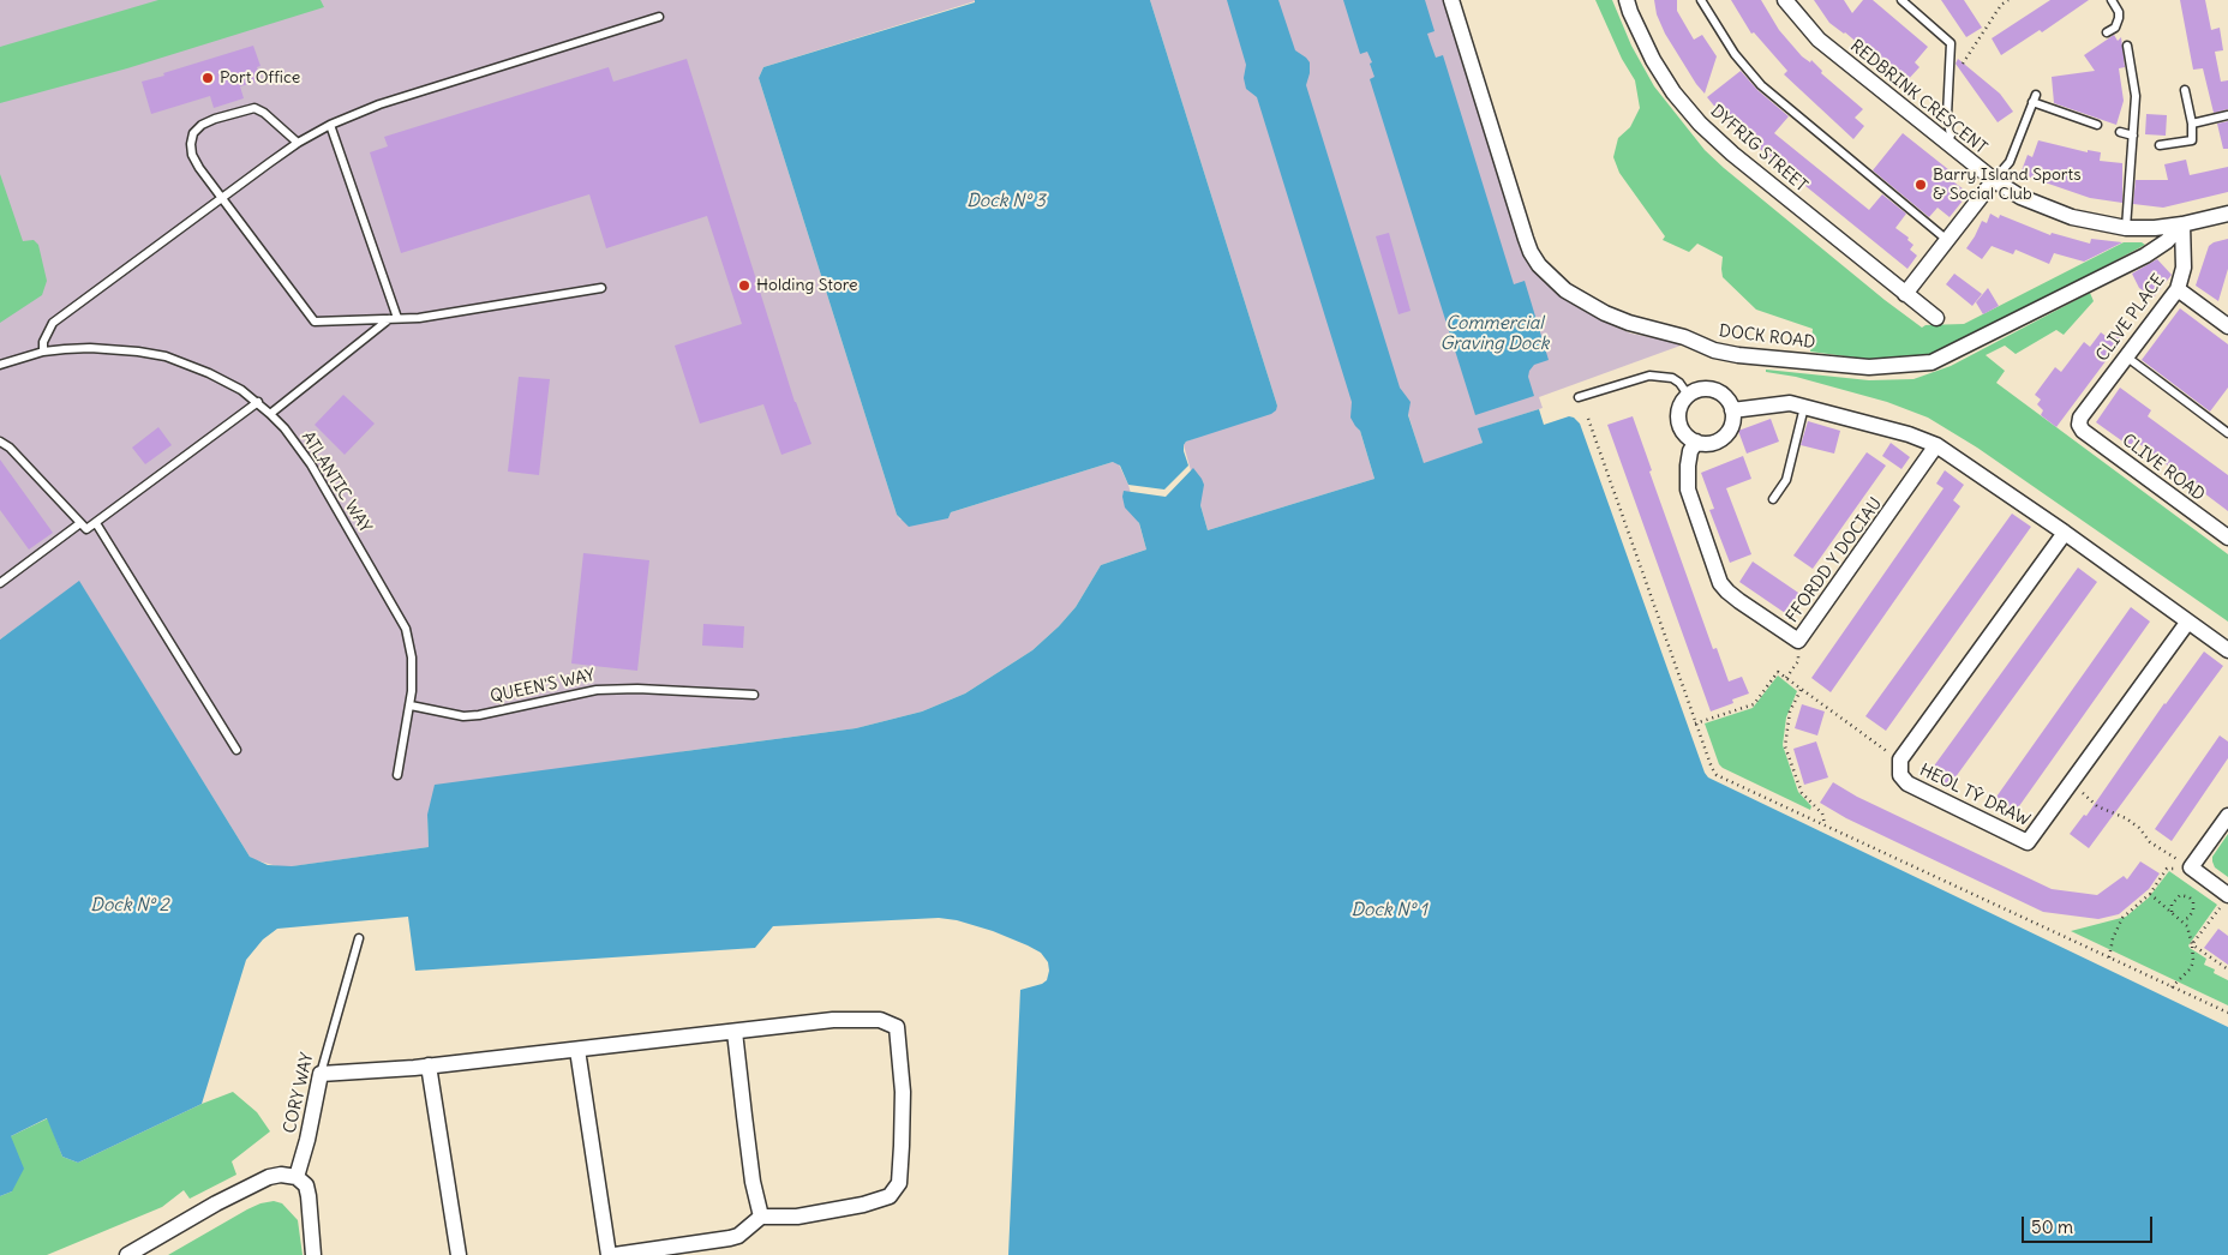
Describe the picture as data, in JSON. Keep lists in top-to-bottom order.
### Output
{
  "streets": {
    "street": [
      "REDBRINK CRESCENT",
      "DYFRIG STREET",
      "CLIVE PLACE",
      "DOCK ROAD",
      "CLIVE ROAD",
      "FFORDD Y DOCIAU",
      "HEOL TŶ DRAW",
      "CORY WAY"
    ],
    "lane": ["ATLANTIC WAY", "QUEEN'S WAY"]
  },
  "crossings": [
    ["REDBRINK CRESCENT", "CLIVE PLACE"],
    ["REDBRINK CRESCENT", "DOCK ROAD"],
    ["CLIVE PLACE", "DOCK ROAD"],
    ["CLIVE PLACE", "CLIVE ROAD"],
    ["ATLANTIC WAY", "QUEEN'S WAY"]
  ],
  "water": [
    "Dock Nº 3",
    "Commercial Graving Dock",
    "Dock Nº 2",
    "Dock Nº 1"
  ],
  "places": ["Port Office", "Barry Island Sports & Social Club", "Holding Store"],
  "scale_bar": "50 m"
}
